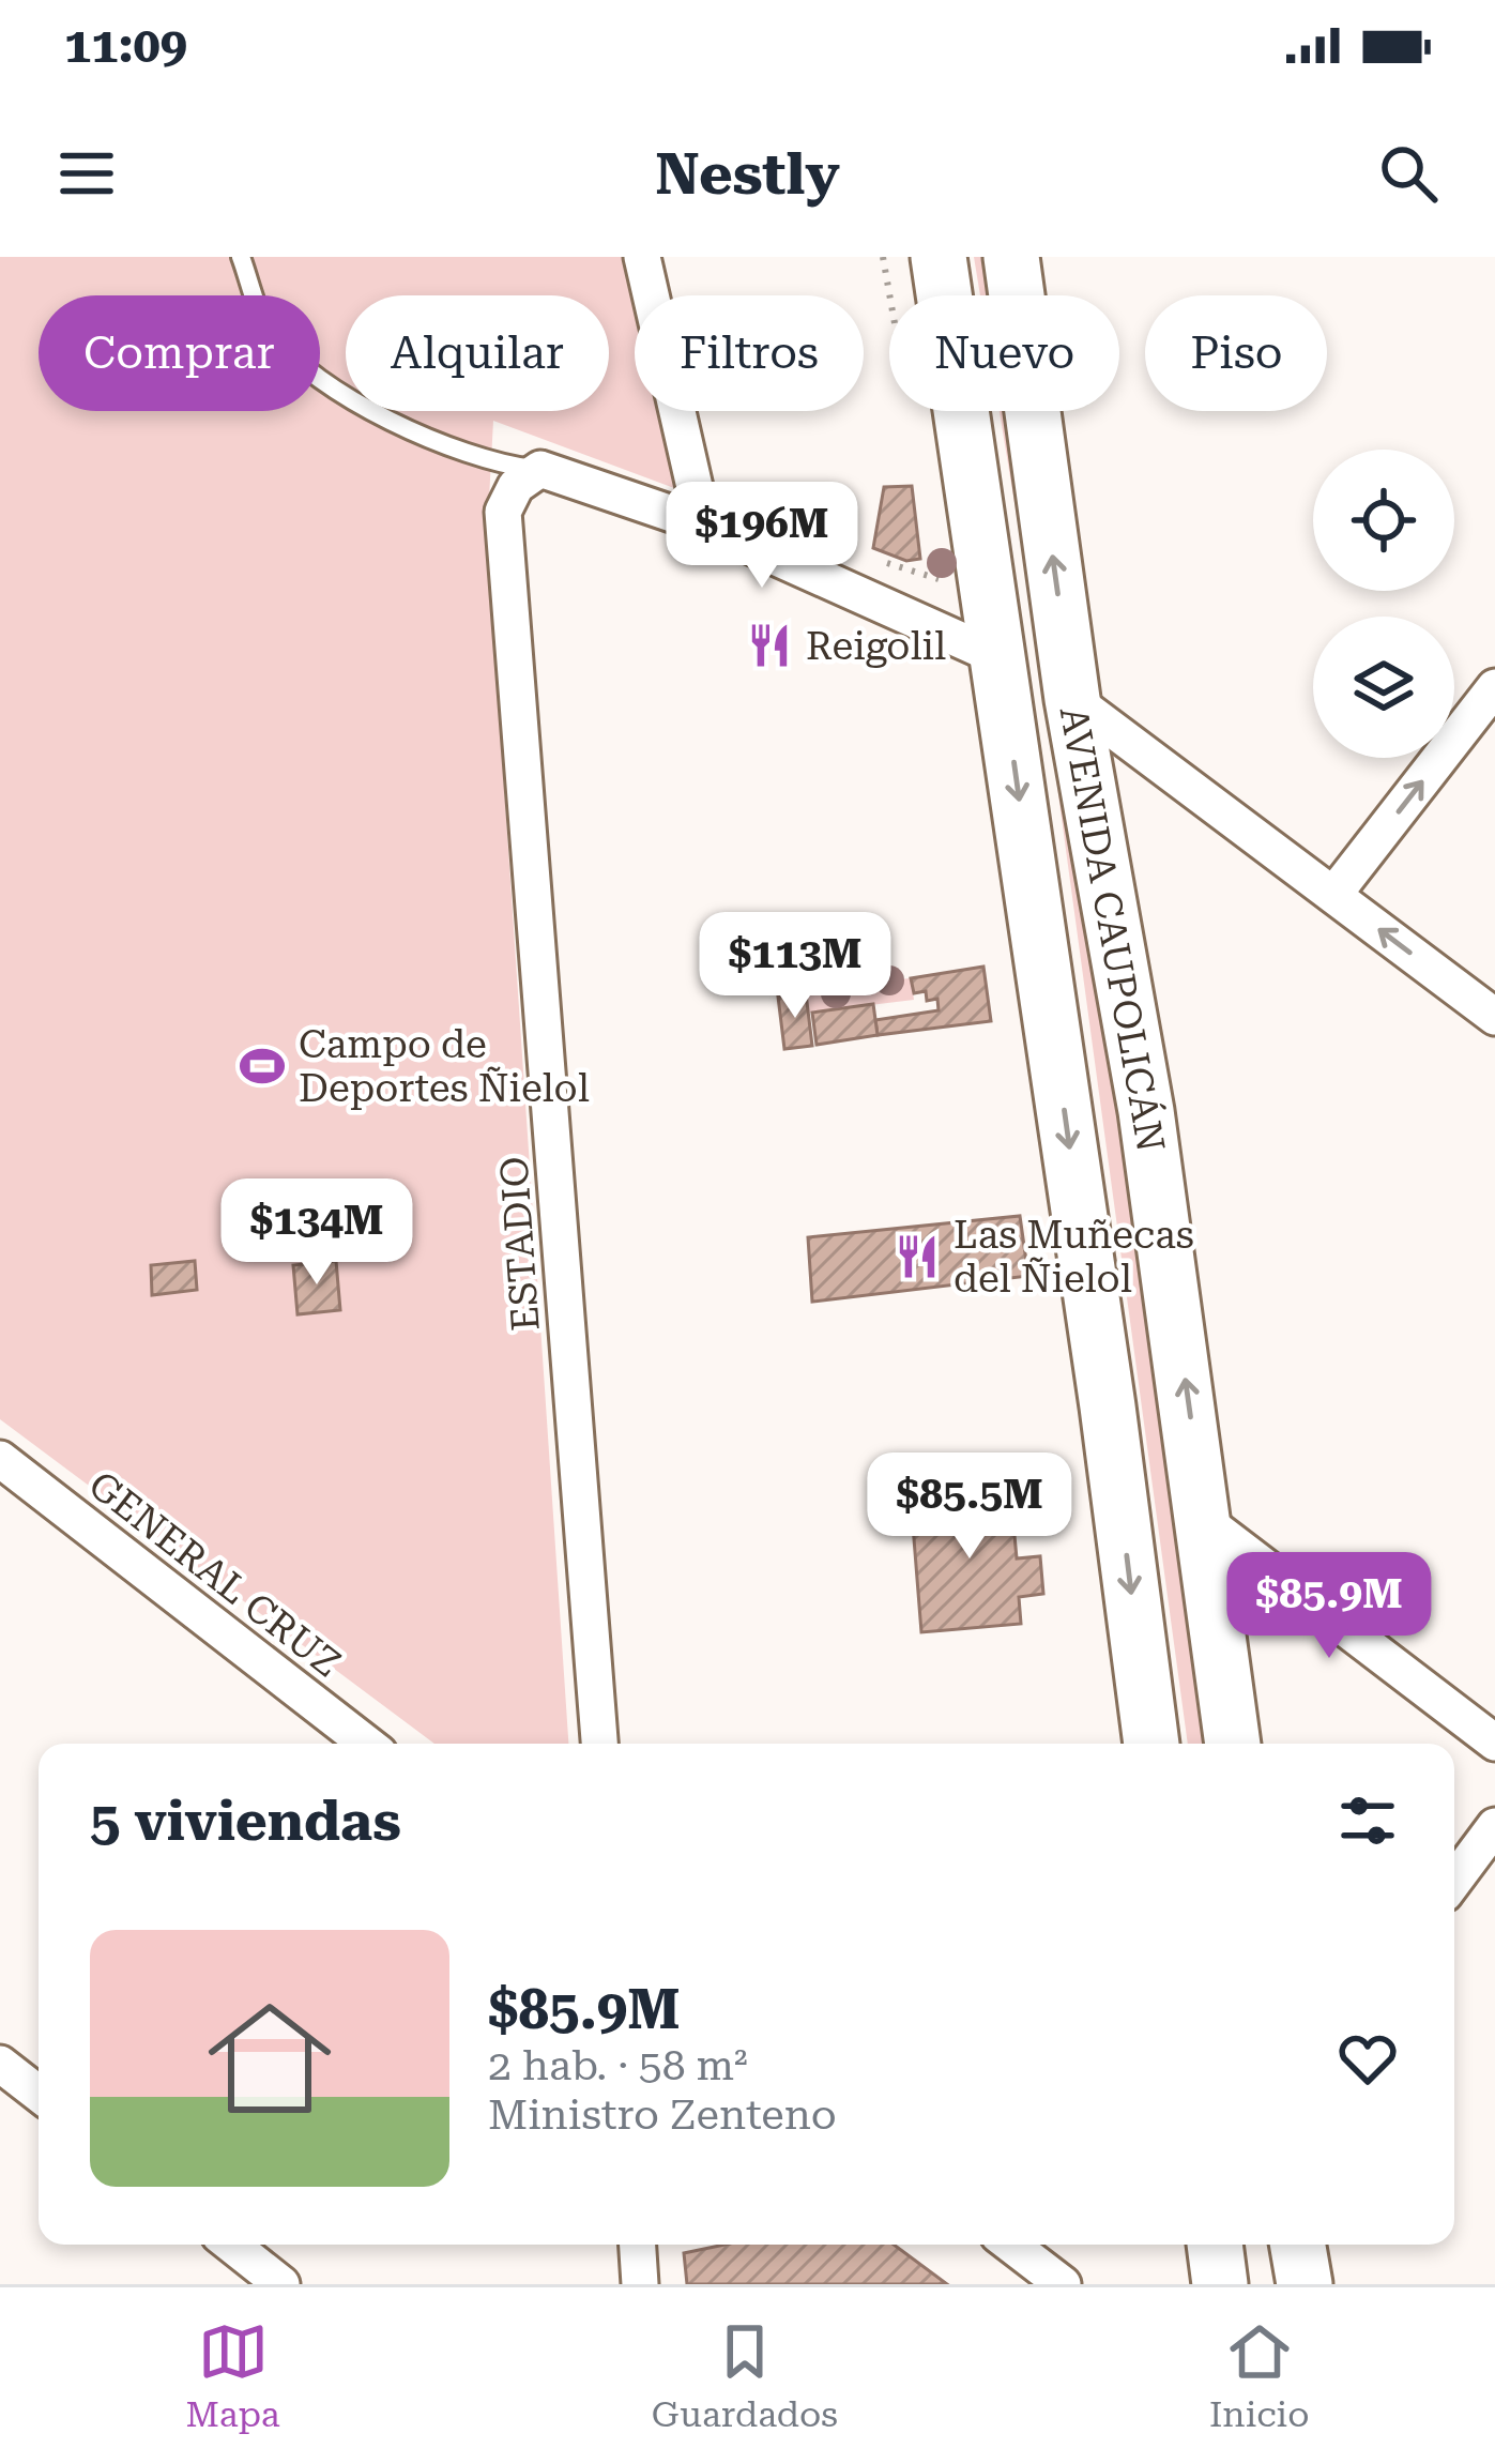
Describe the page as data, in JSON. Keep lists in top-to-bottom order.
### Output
{
  "streets": {
    "main road": ["AVENIDA CAUPOLICÁN"],
    "street": ["ESTADIO", "GENERAL CRUZ"]
  },
  "places": {
    "restaurant": ["Reigolil", "Las Muñecas del Ñielol"],
    "sports": ["Campo de Deportes Ñielol"]
  },
  "page": {
    "status": "11:09",
    "header": "Nestly",
    "chip": [
      "Comprar",
      "Alquilar",
      "Filtros",
      "Nuevo",
      "Piso"
    ],
    "price": [
      "$196M",
      "$113M",
      "$134M",
      "$85.5M",
      "$85.9M"
    ],
    "heading": "5 viviendas",
    "list": [
      {
        "name": "$85.9M",
        "note": "2 hab. · 58 m² · Ministro Zenteno"
      }
    ],
    "tabs": ["Mapa", "Guardados", "Inicio"]
  }
}
